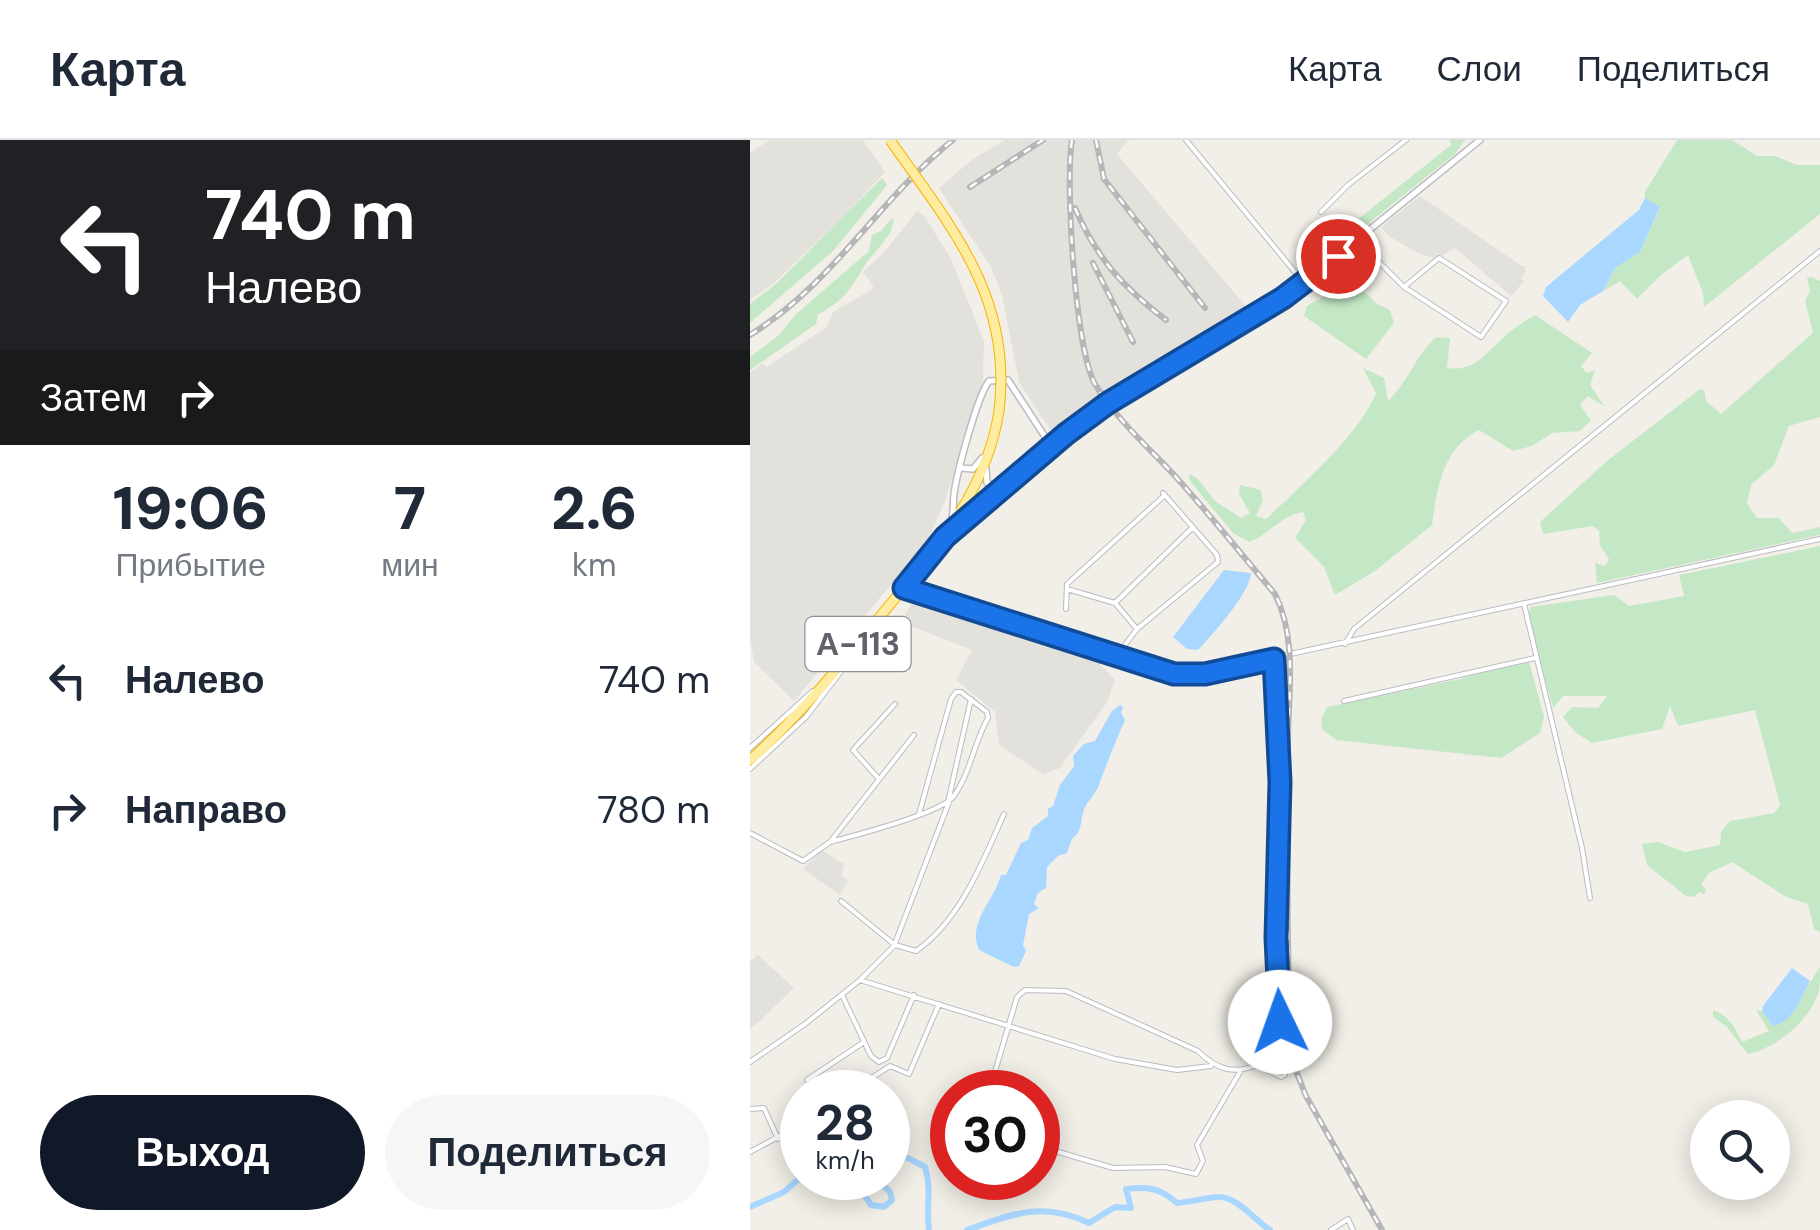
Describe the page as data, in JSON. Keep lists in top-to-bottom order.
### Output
{
  "streets": {
    "highway": ["А-113"]
  },
  "page": {
    "header": "Карта",
    "nav": ["Карта", "Слои", "Поделиться"],
    "turn": ["740 m", "Налево"],
    "then": "Затем",
    "eta": [
      "19:06",
      "Прибытие",
      "7",
      "мин",
      "2.6",
      "km"
    ],
    "list": [
      {
        "name": "Налево",
        "value": "740 m"
      },
      {
        "name": "Направо",
        "value": "780 m"
      }
    ],
    "speed": "28 km/h",
    "limit": "30",
    "buttons": ["Выход", "Поделиться"]
  }
}
